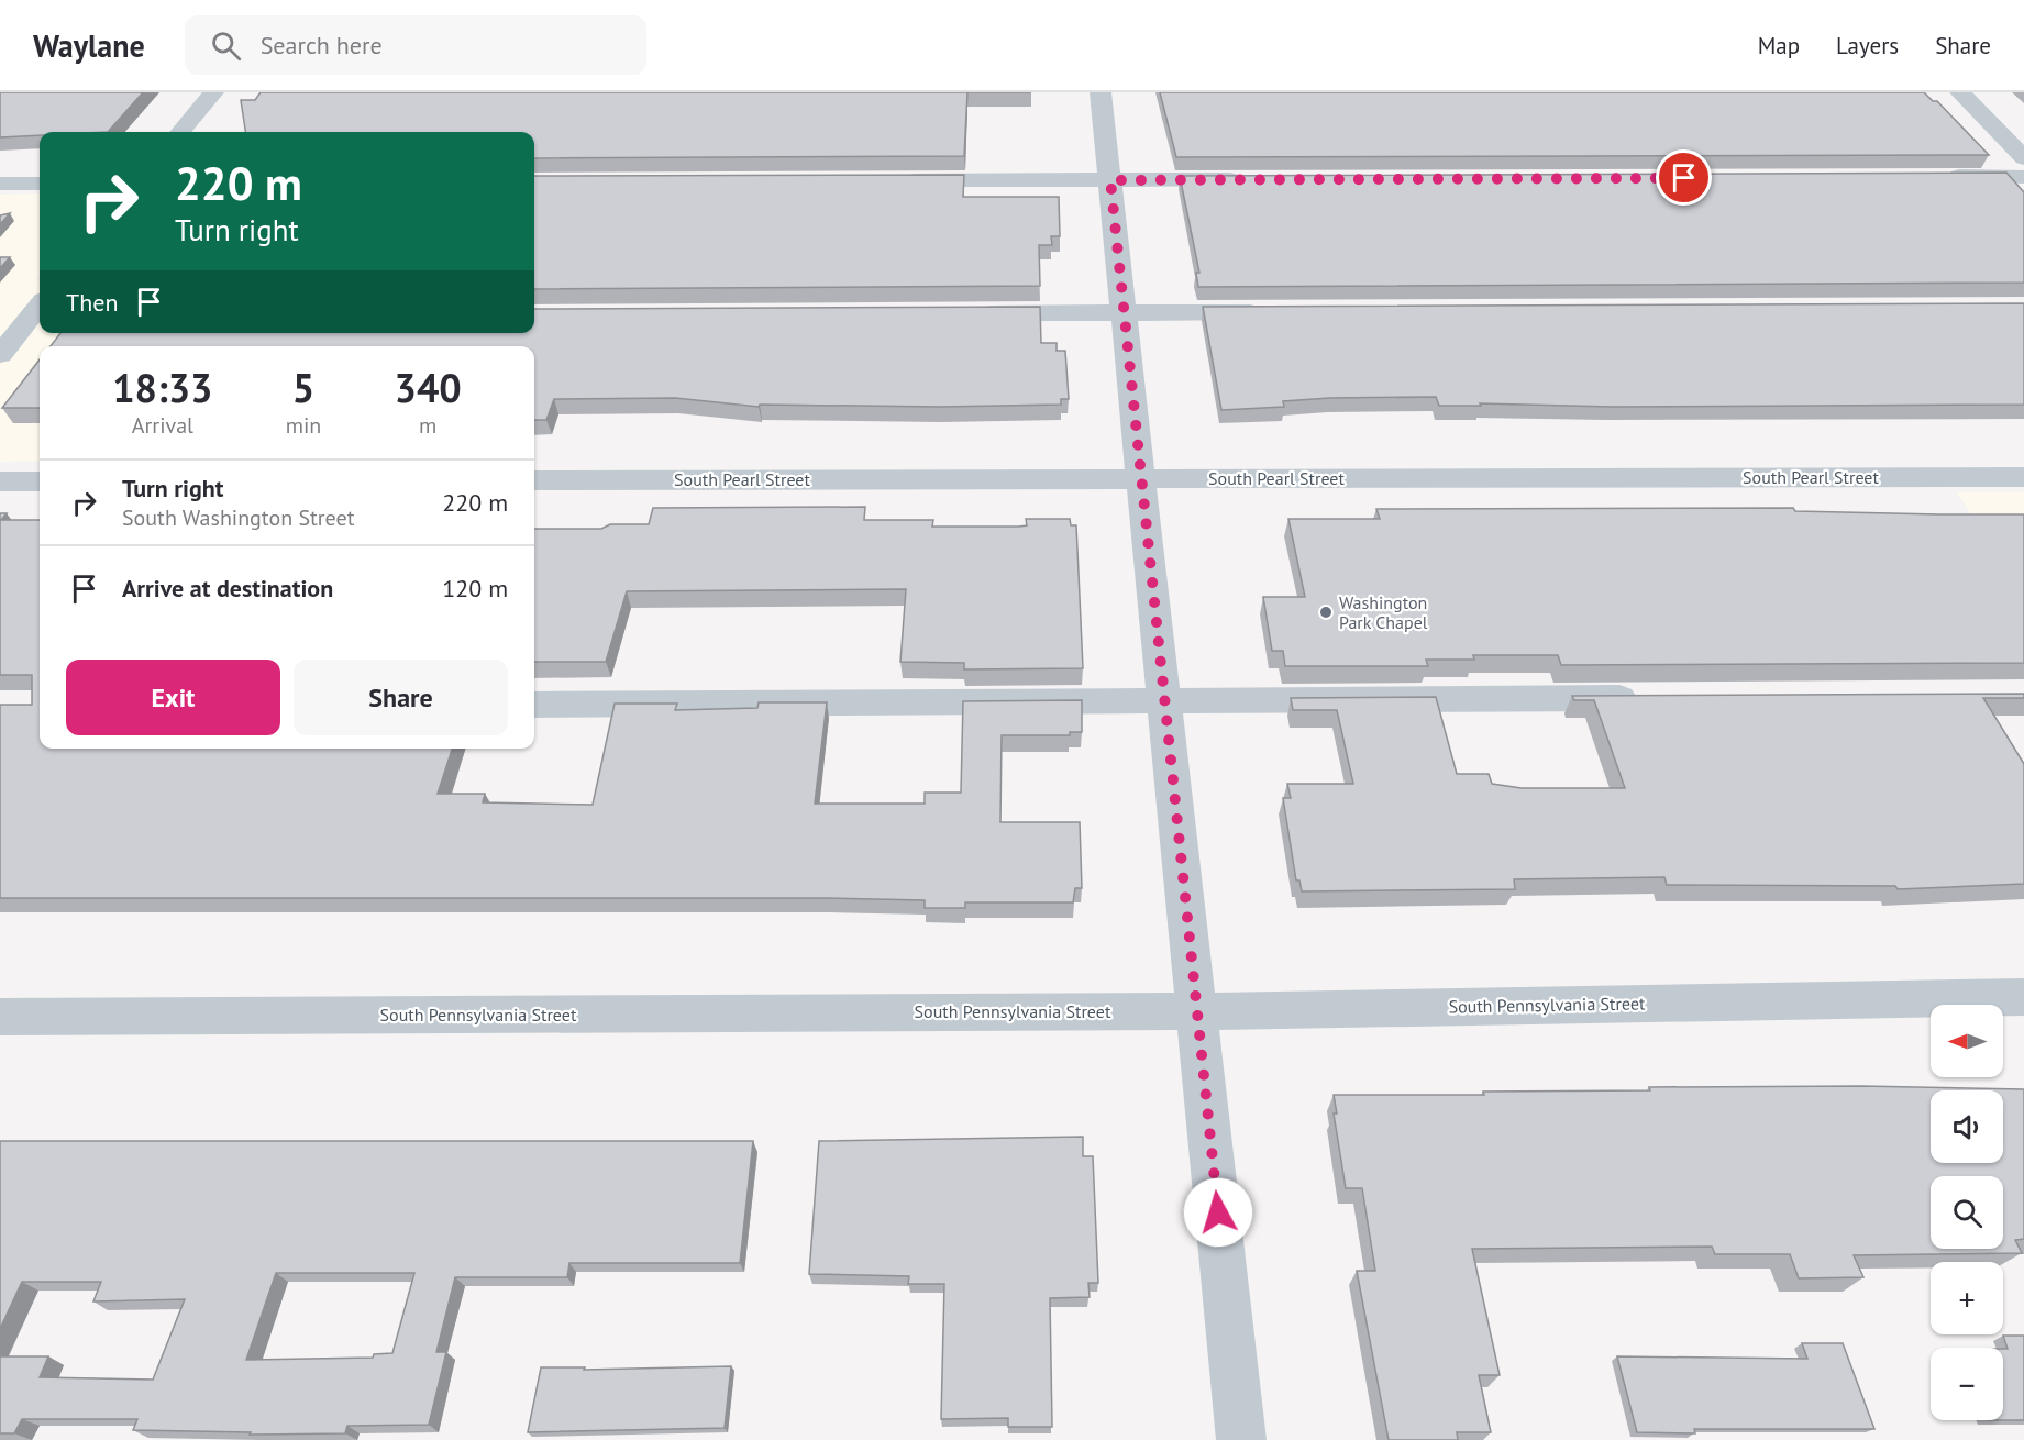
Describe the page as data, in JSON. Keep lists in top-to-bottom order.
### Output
{
  "streets": {
    "street": ["South Pearl Street", "South Pennsylvania Street"]
  },
  "places": ["Washington Park Chapel"],
  "north": "left",
  "page": {
    "header": "Waylane",
    "search": "Search here",
    "nav": ["Map", "Layers", "Share"],
    "turn": ["220 m", "Turn right"],
    "then": "Then",
    "eta": [
      "18:33",
      "Arrival",
      "5",
      "min",
      "340",
      "m"
    ],
    "list": [
      {
        "name": "Turn right",
        "note": "South Washington Street",
        "value": "220 m"
      },
      {
        "name": "Arrive at destination",
        "value": "120 m"
      }
    ],
    "buttons": ["Exit", "Share"],
    "map_buttons": ["+", "−"]
  }
}
